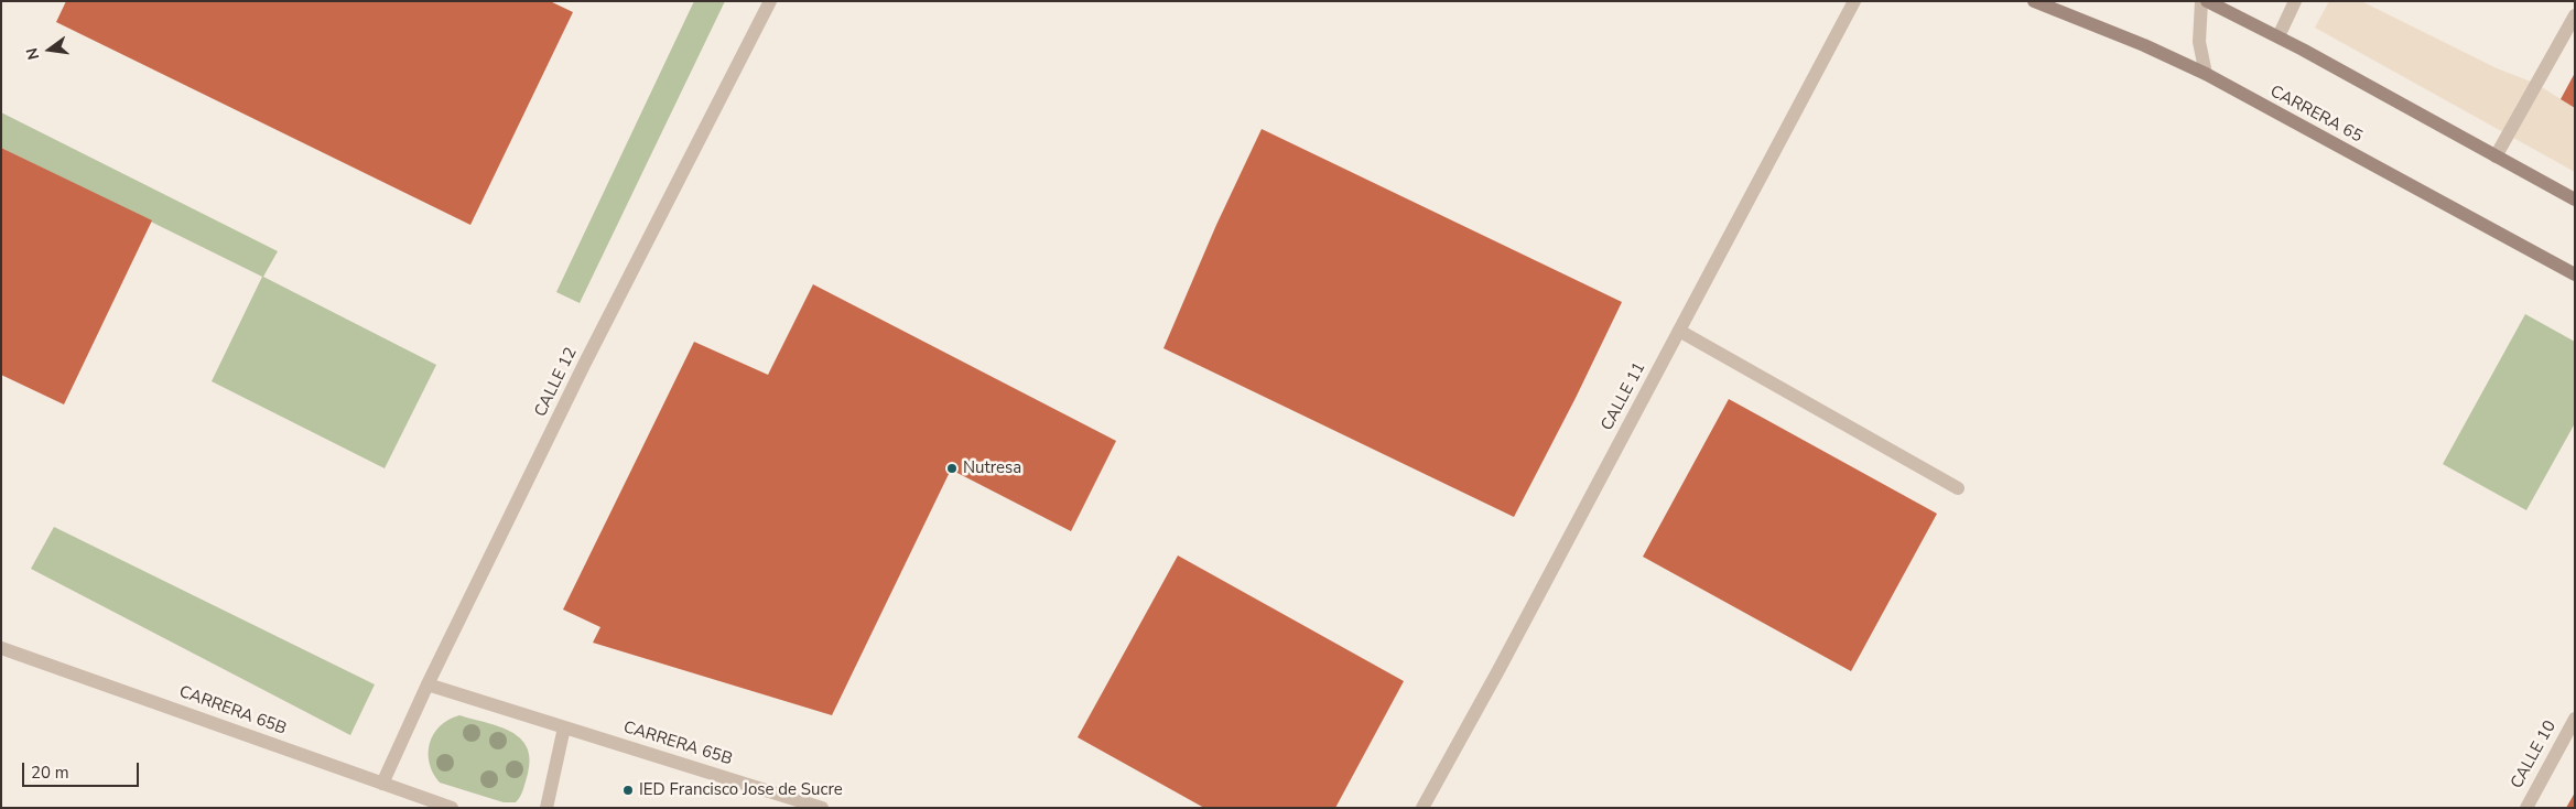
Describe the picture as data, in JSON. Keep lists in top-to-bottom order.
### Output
{
  "streets": {
    "street": [
      "CARRERA 65",
      "CALLE 12",
      "CALLE 11",
      "CARRERA 65B",
      "CALLE 10"
    ]
  },
  "crossings": [
    ["CALLE 12", "CARRERA 65B"]
  ],
  "places": ["Nutresa", "IED Francisco Jose de Sucre"],
  "scale_bar": "20 m",
  "north": "left"
}
